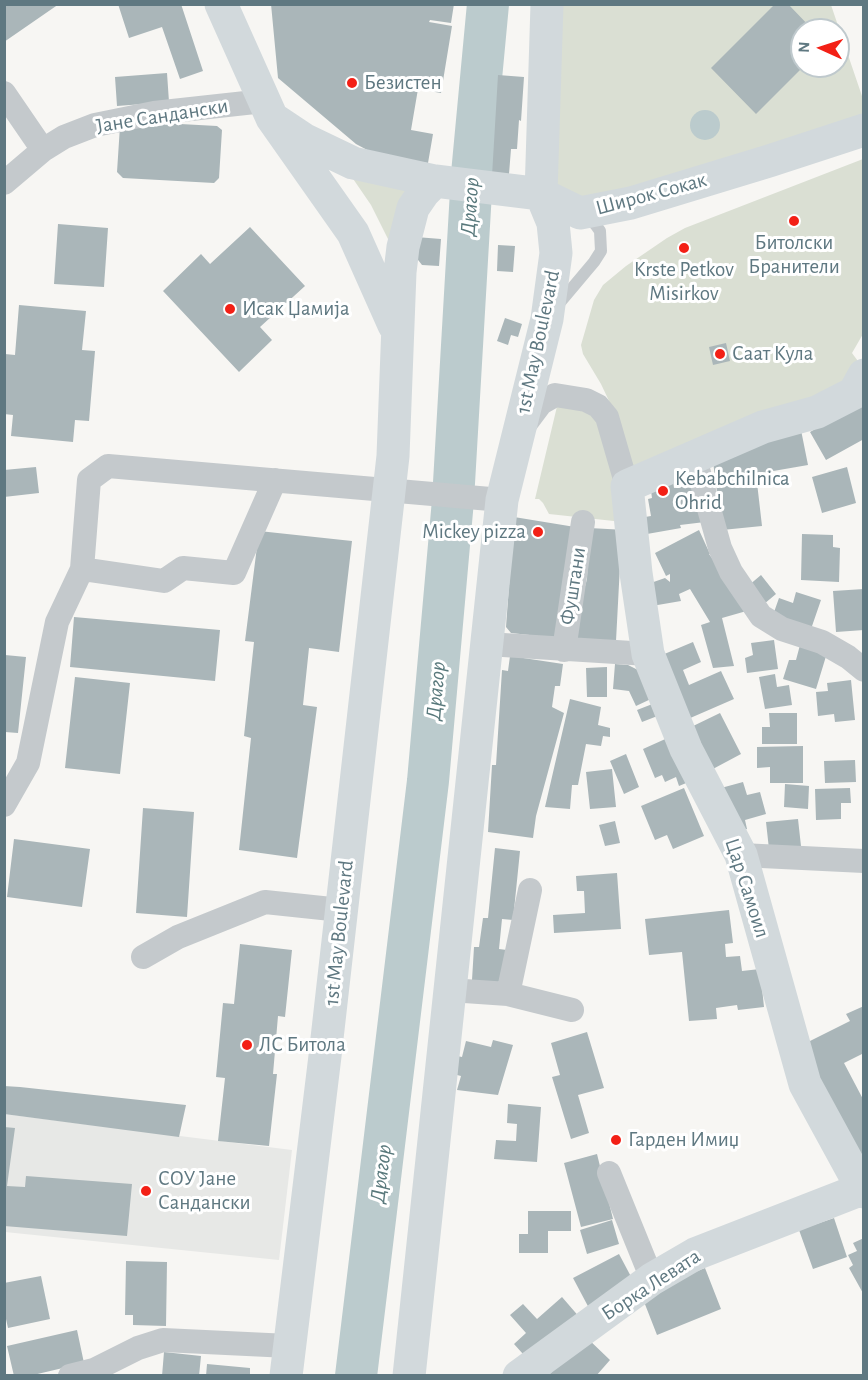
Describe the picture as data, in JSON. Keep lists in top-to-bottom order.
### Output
{
  "streets": {
    "main road": [
      "Широк Сокак",
      "1st May Boulevard",
      "Цар Самоил",
      "Борка Левата"
    ],
    "street": ["Јане Сандански", "Фуштани"]
  },
  "crossings": [
    ["Јане Сандански", "Широк Сокак"],
    ["Широк Сокак", "1st May Boulevard"],
    ["Цар Самоил", "Борка Левата"]
  ],
  "water": ["Драгор"],
  "places": [
    "Безистен",
    "Битолски Бранители",
    "Krste Petkov Misirkov",
    "Исак Џамија",
    "Саат Кула",
    "Kebabchilnica Ohrid",
    "Mickey pizza",
    "ЛС Битола",
    "Гарден Имиџ",
    "СОУ Јане Сандански"
  ],
  "north": "left"
}
